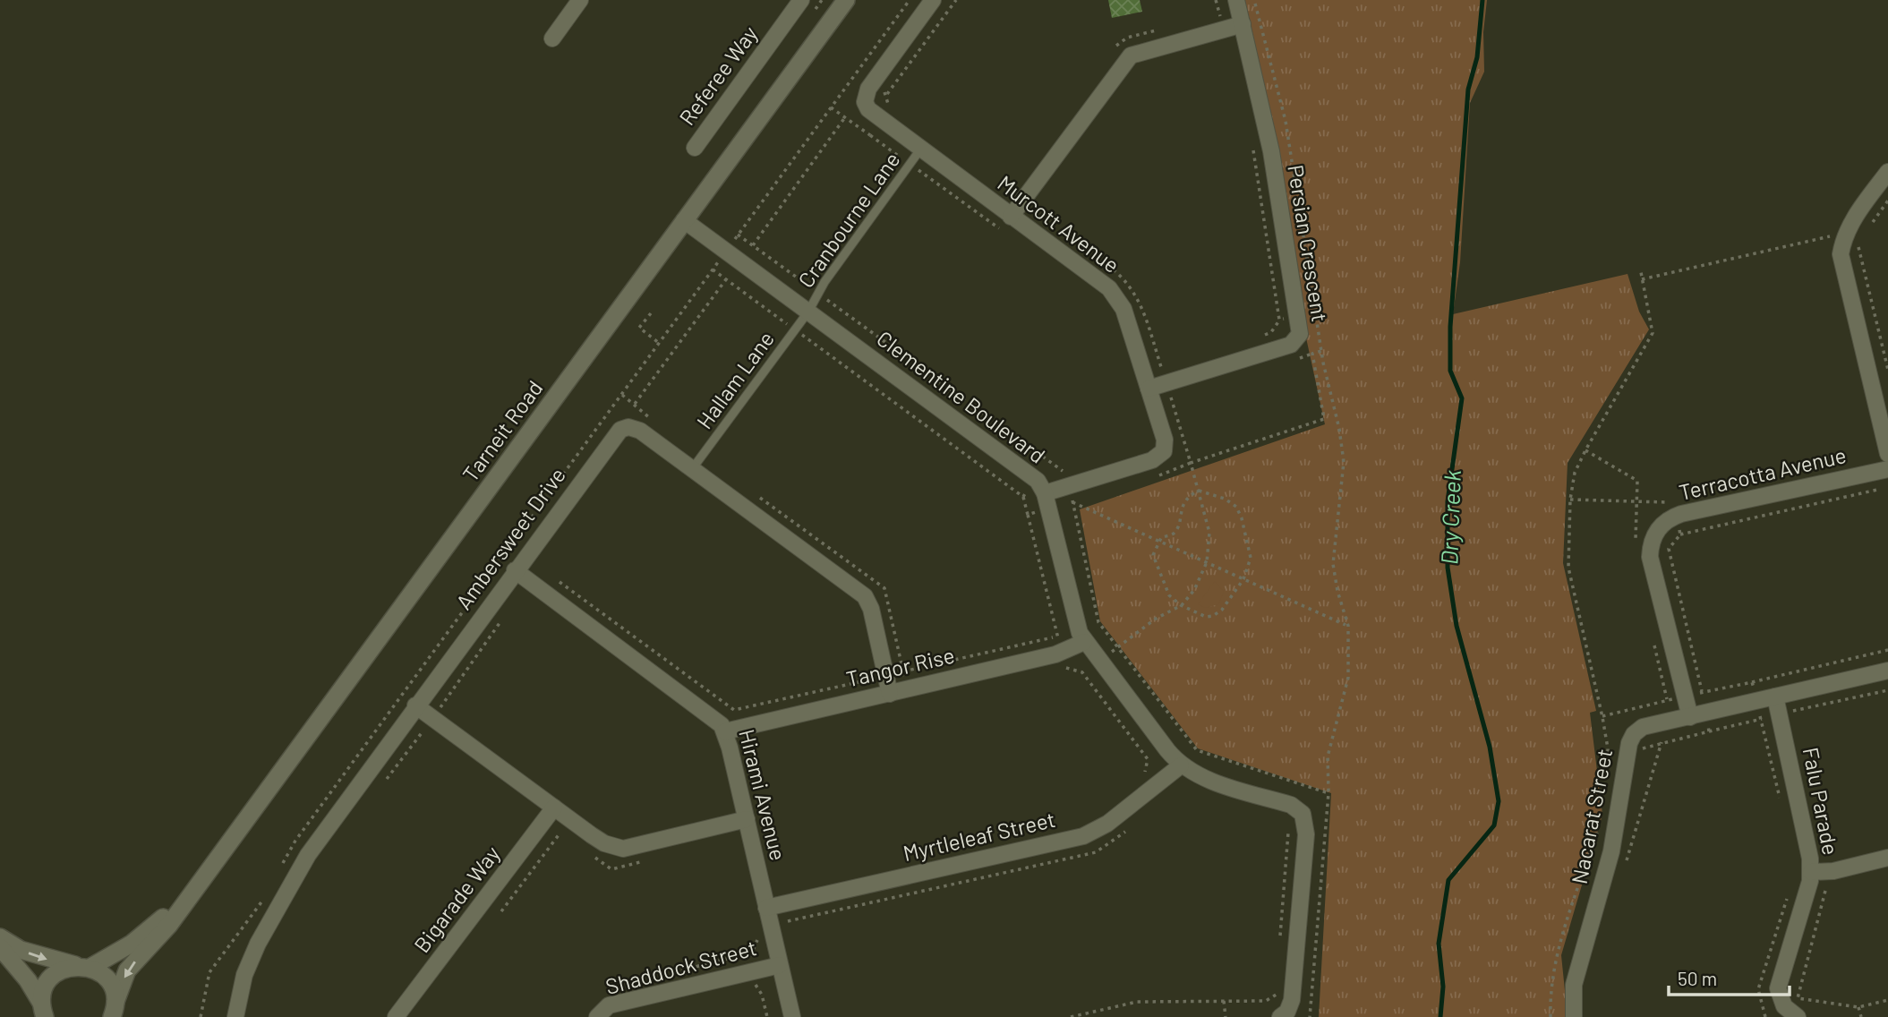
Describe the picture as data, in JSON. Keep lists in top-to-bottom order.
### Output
{
  "streets": {
    "street": [
      "Referee Way",
      "Murcott Avenue",
      "Persian Crescent",
      "Clementine Boulevard",
      "Tarneit Road",
      "Terracotta Avenue",
      "Ambersweet Drive",
      "Tangor Rise",
      "Hirami Avenue",
      "Falu Parade",
      "Nacarat Street",
      "Myrtleleaf Street",
      "Bigarade Way",
      "Shaddock Street"
    ],
    "lane": ["Cranbourne Lane", "Hallam Lane"]
  },
  "crossings": [
    ["Cranbourne Lane", "Murcott Avenue"],
    ["Cranbourne Lane", "Hallam Lane"],
    ["Cranbourne Lane", "Clementine Boulevard"],
    ["Murcott Avenue", "Persian Crescent"],
    ["Hallam Lane", "Clementine Boulevard"],
    ["Hallam Lane", "Ambersweet Drive"],
    ["Clementine Boulevard", "Tarneit Road"],
    ["Clementine Boulevard", "Tangor Rise"],
    ["Clementine Boulevard", "Myrtleleaf Street"],
    ["Terracotta Avenue", "Nacarat Street"],
    ["Ambersweet Drive", "Tangor Rise"],
    ["Ambersweet Drive", "Hirami Avenue"],
    ["Tangor Rise", "Hirami Avenue"],
    ["Hirami Avenue", "Myrtleleaf Street"],
    ["Hirami Avenue", "Shaddock Street"],
    ["Falu Parade", "Nacarat Street"]
  ],
  "water": ["Dry Creek"],
  "scale_bar": "50 m"
}
